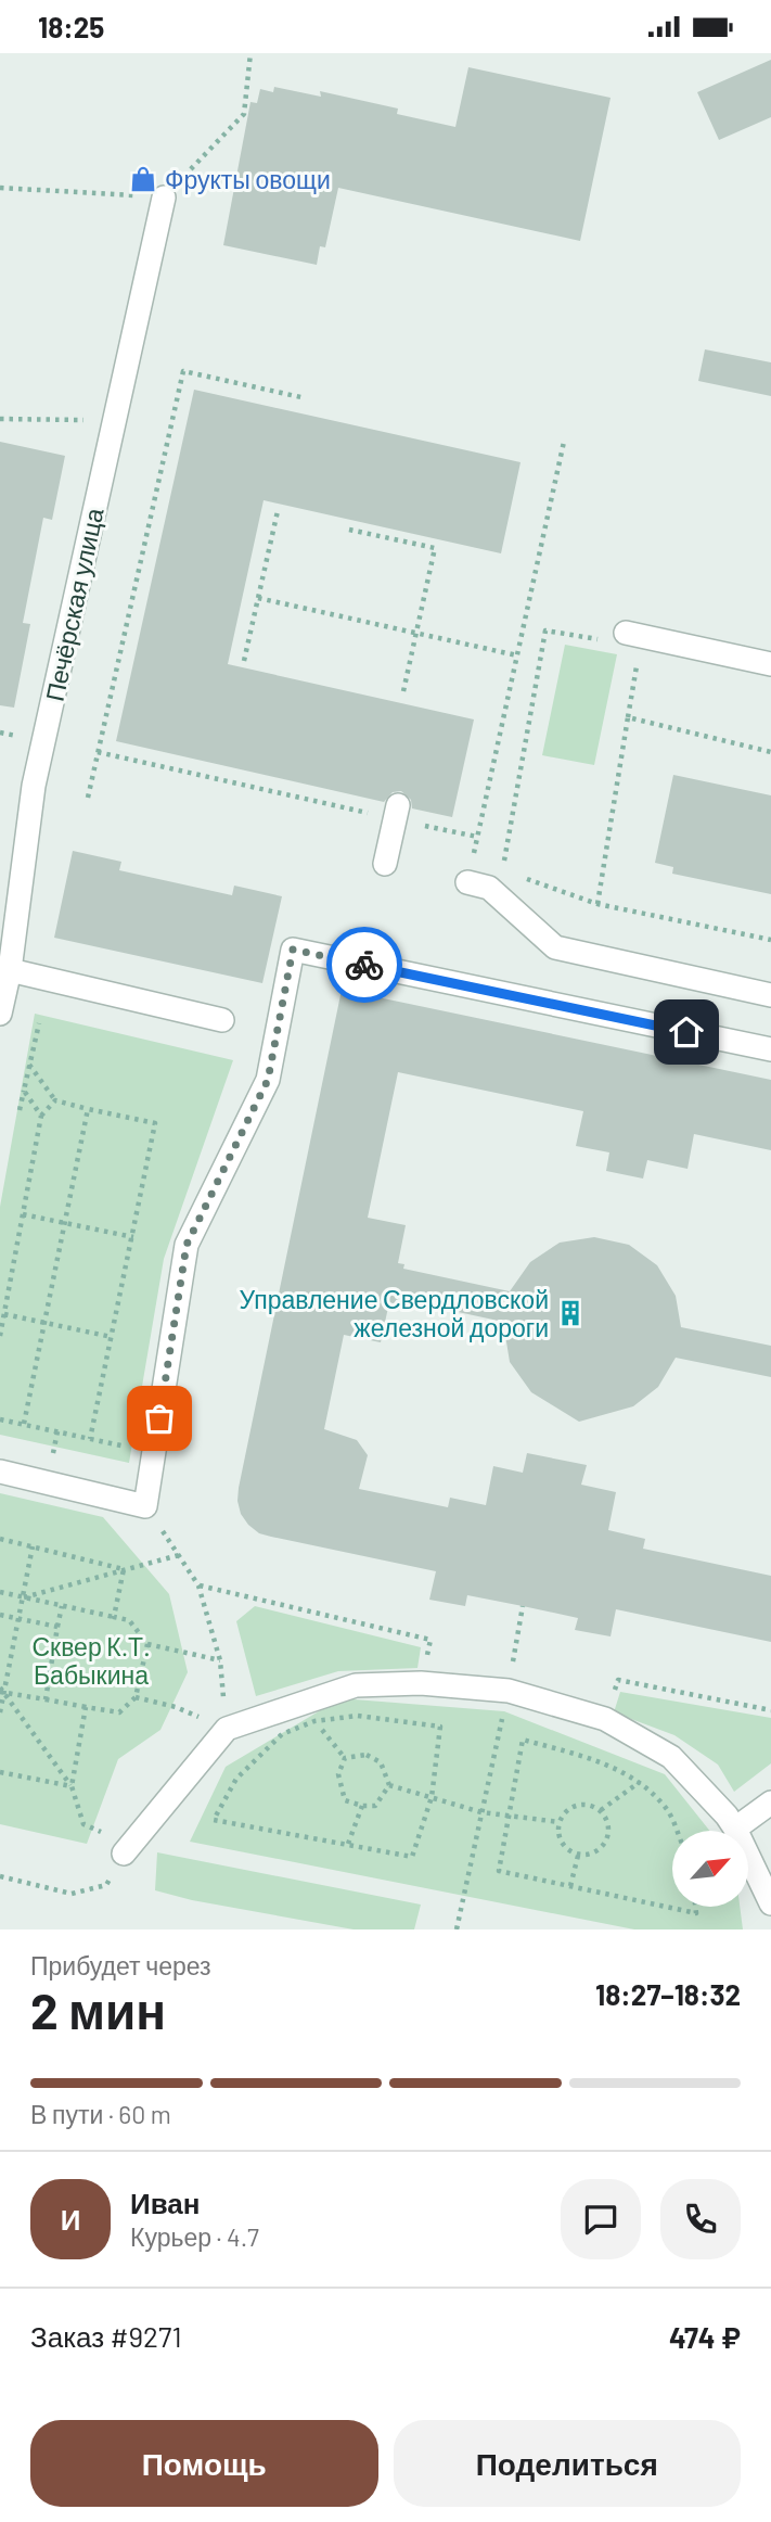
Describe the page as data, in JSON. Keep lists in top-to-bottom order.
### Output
{
  "streets": {
    "street": ["Печёрская улица"]
  },
  "parks": ["Сквер К.Т. Бабыкина"],
  "places": {
    "shop": ["Фрукты овощи"],
    "building": ["Управление Свердловской железной дороги"]
  },
  "north": "top right",
  "page": {
    "status": "18:25",
    "heading": ["2 мин", "Прибудет через", "18:27–18:32"],
    "panel": [
      "Иван",
      "Курьер · 4.7",
      "Заказ #9271",
      "474 ₽"
    ],
    "bar": "В пути · 60 m",
    "round": "И",
    "buttons": ["Помощь", "Поделиться"]
  }
}
